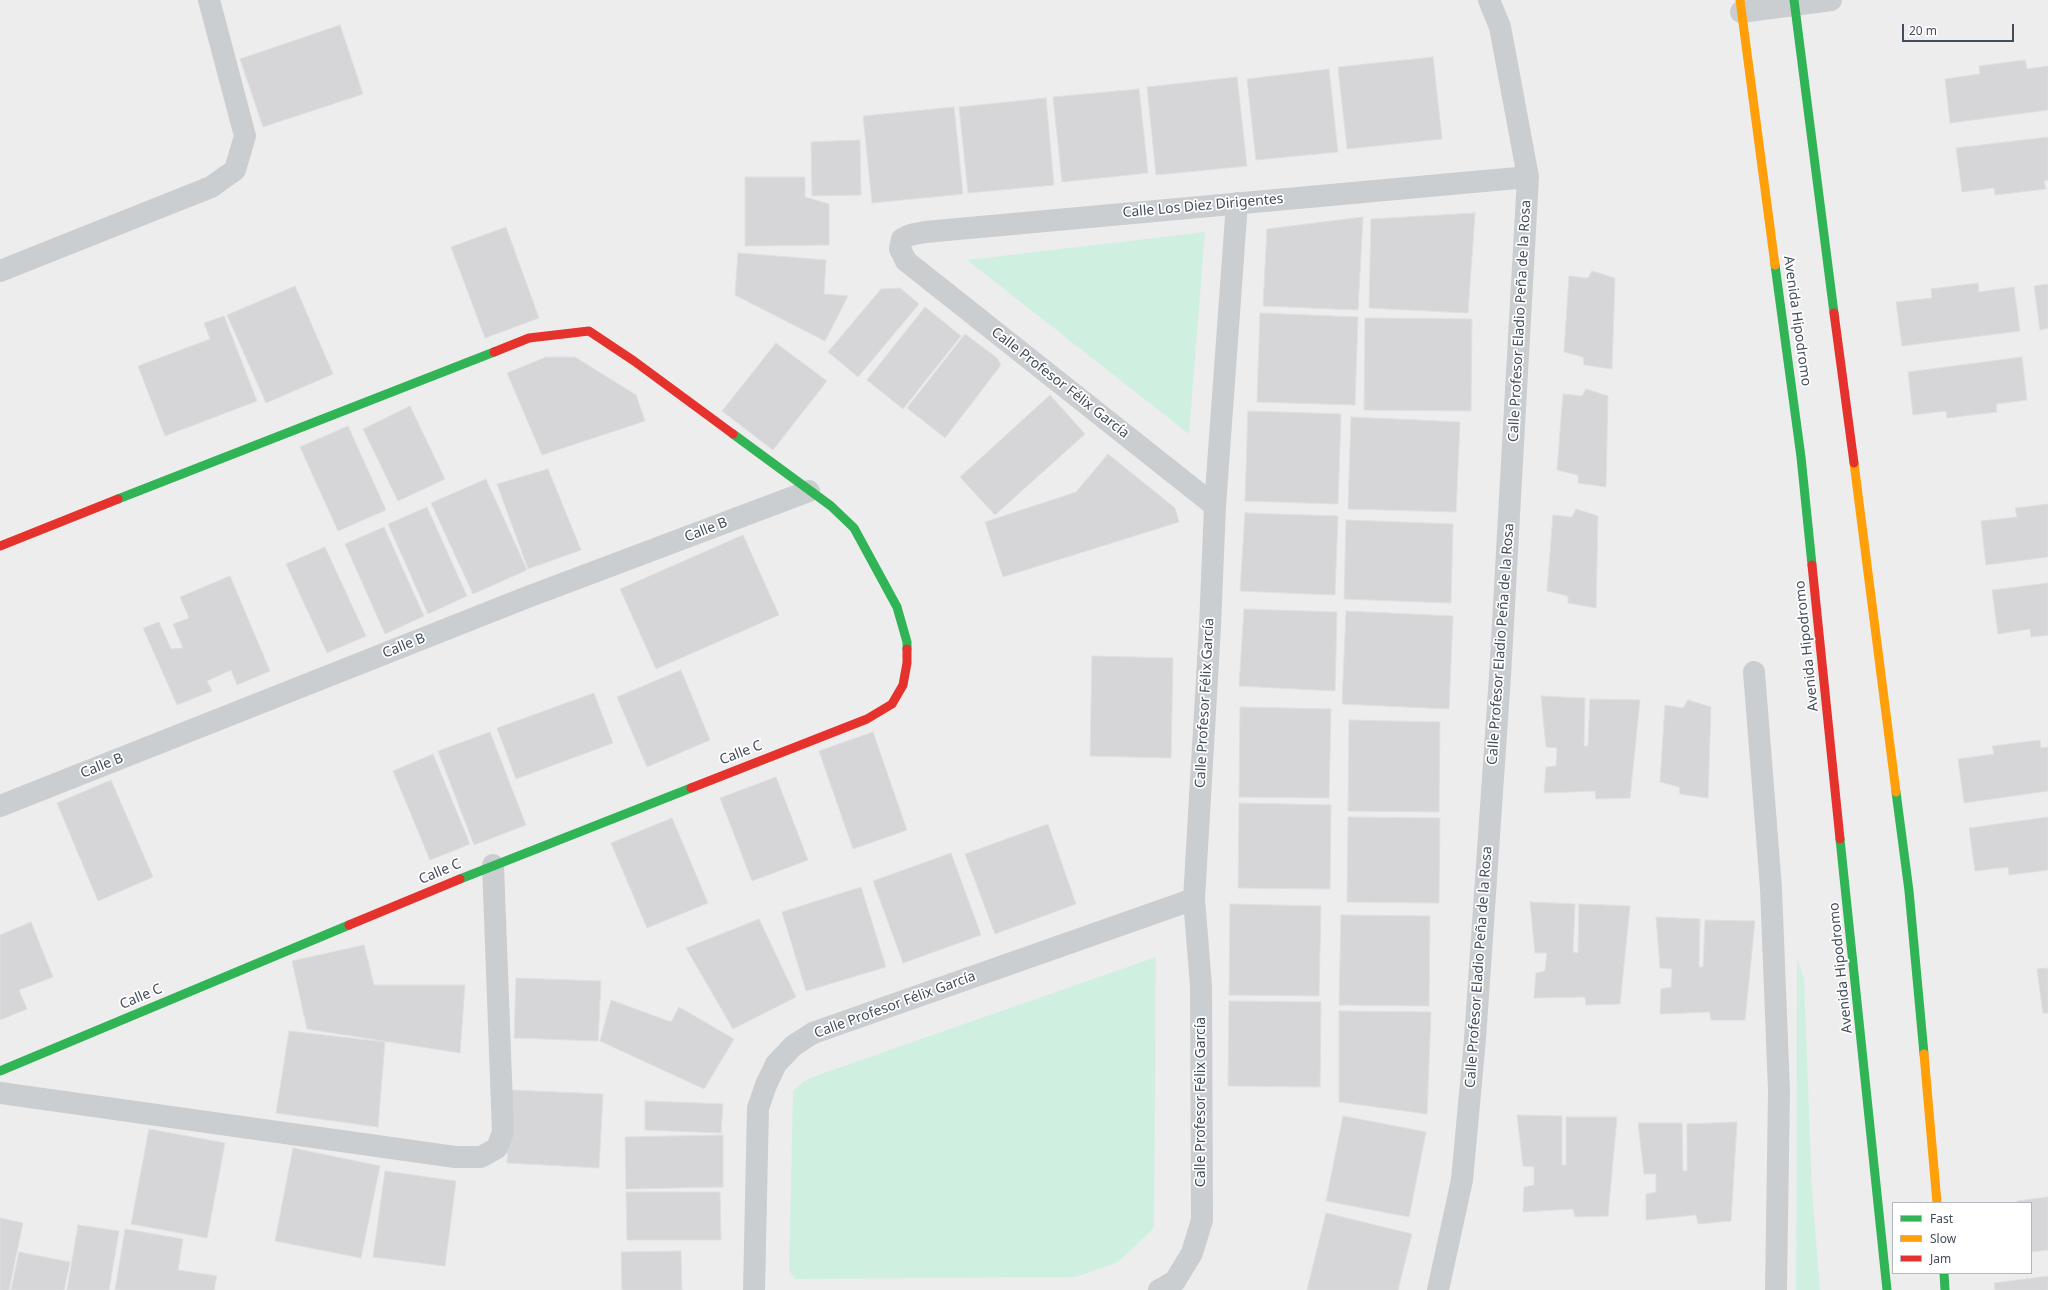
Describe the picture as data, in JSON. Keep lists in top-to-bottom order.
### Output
{
  "streets": {
    "main road": ["Avenida Hipodromo", "Calle C"],
    "street": [
      "Calle Los Diez Dirigentes",
      "Calle Profesor Eladio Peña de la Rosa",
      "Calle Profesor Félix García",
      "Calle B"
    ]
  },
  "crossings": [
    ["Calle Los Diez Dirigentes", "Calle Profesor Eladio Peña de la Rosa"],
    ["Calle Los Diez Dirigentes", "Calle Profesor Félix García"],
    ["Calle B", "Calle C"]
  ],
  "legend": ["Fast", "Slow", "Jam"],
  "scale_bar": "20 m"
}
